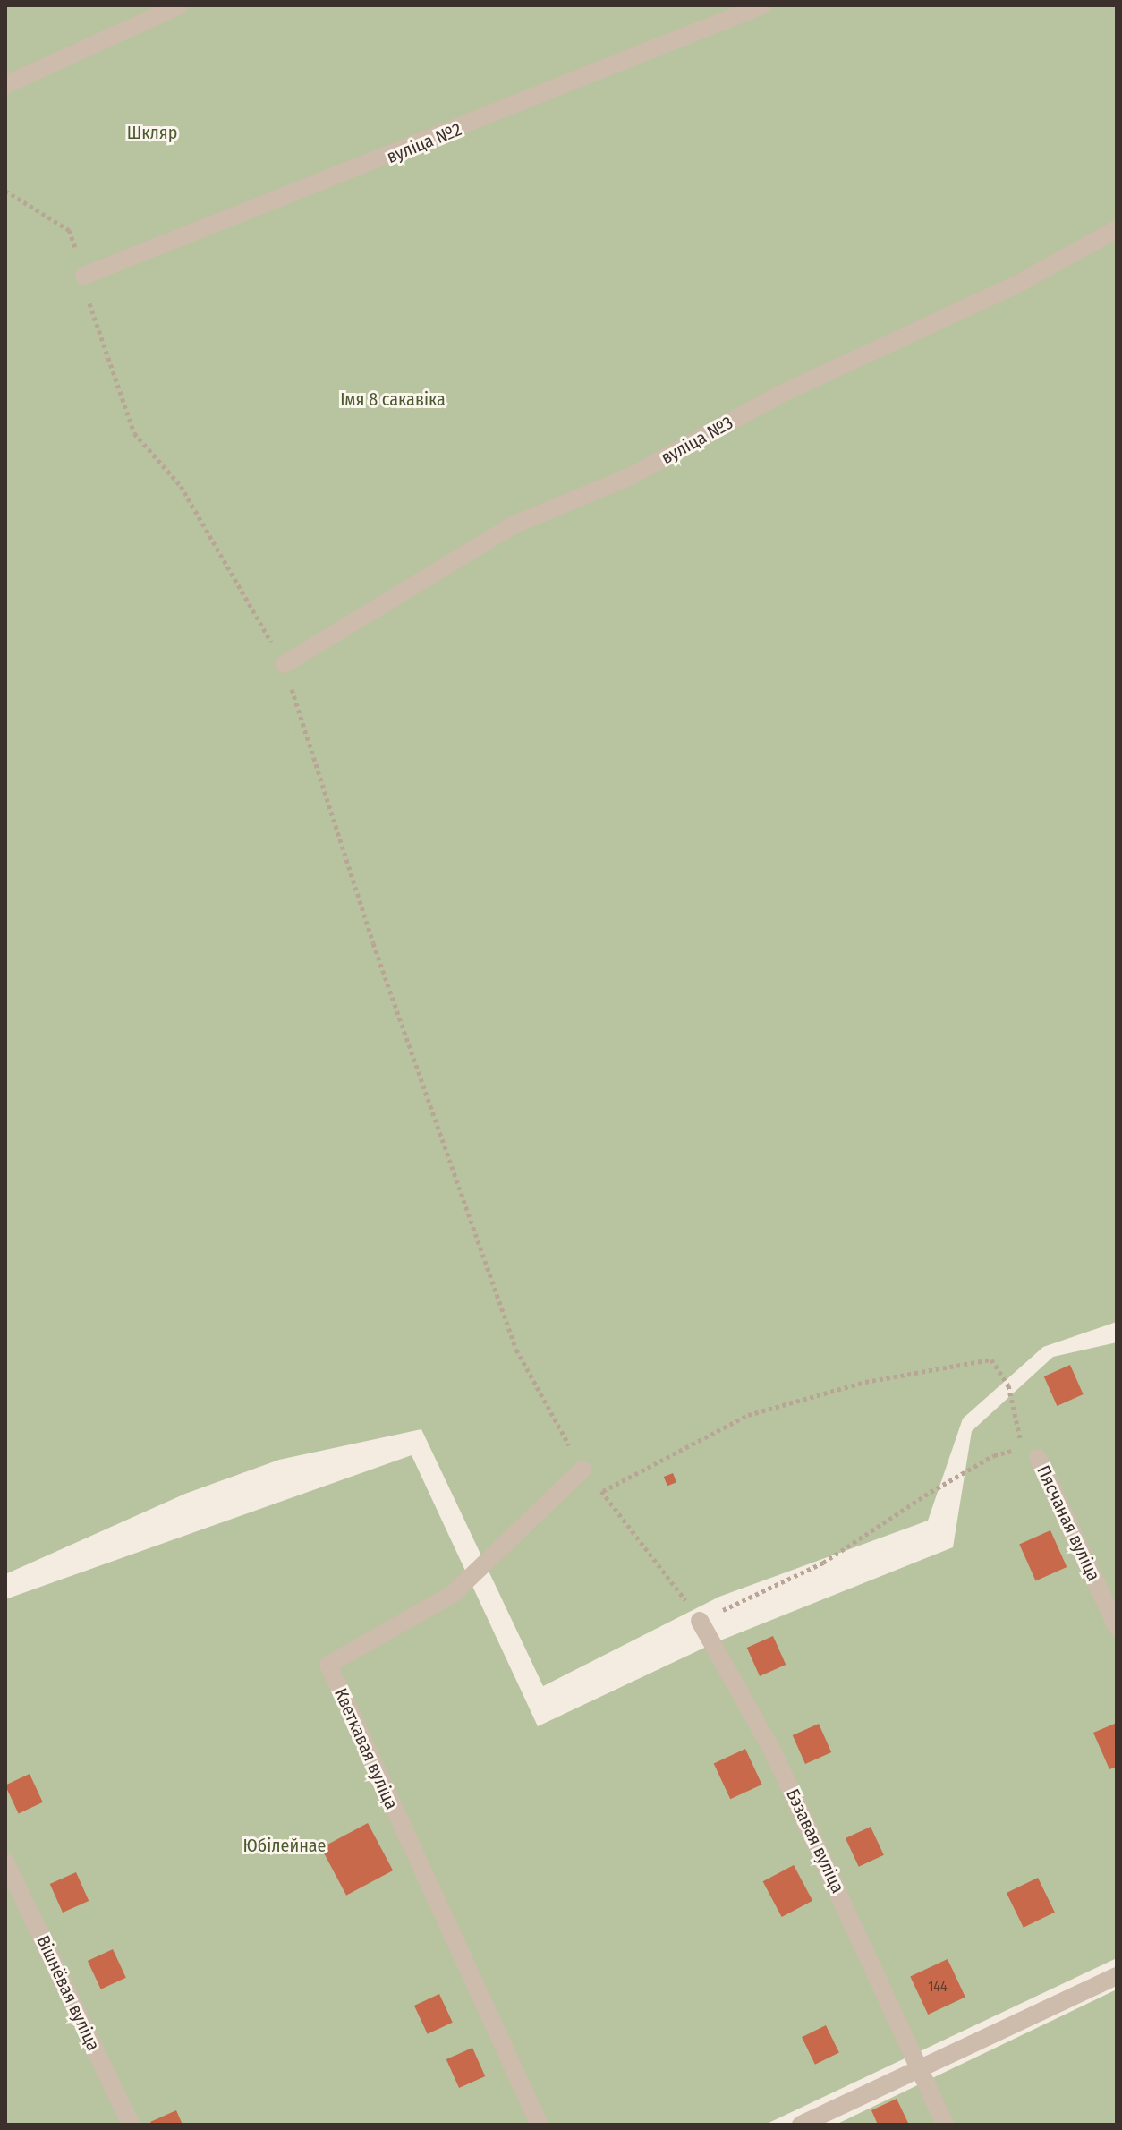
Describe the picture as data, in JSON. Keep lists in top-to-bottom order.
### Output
{
  "streets": {
    "street": [
      "вуліца №2",
      "вуліца №3",
      "Пясчаная вуліца",
      "Кветкавая вуліца",
      "Бэзавая вуліца",
      "Вішнёвая вуліца"
    ]
  },
  "parks": ["Шкляр", "Імя 8 сакавіка", "Юбілейнае"],
  "house_numbers": ["144"]
}
